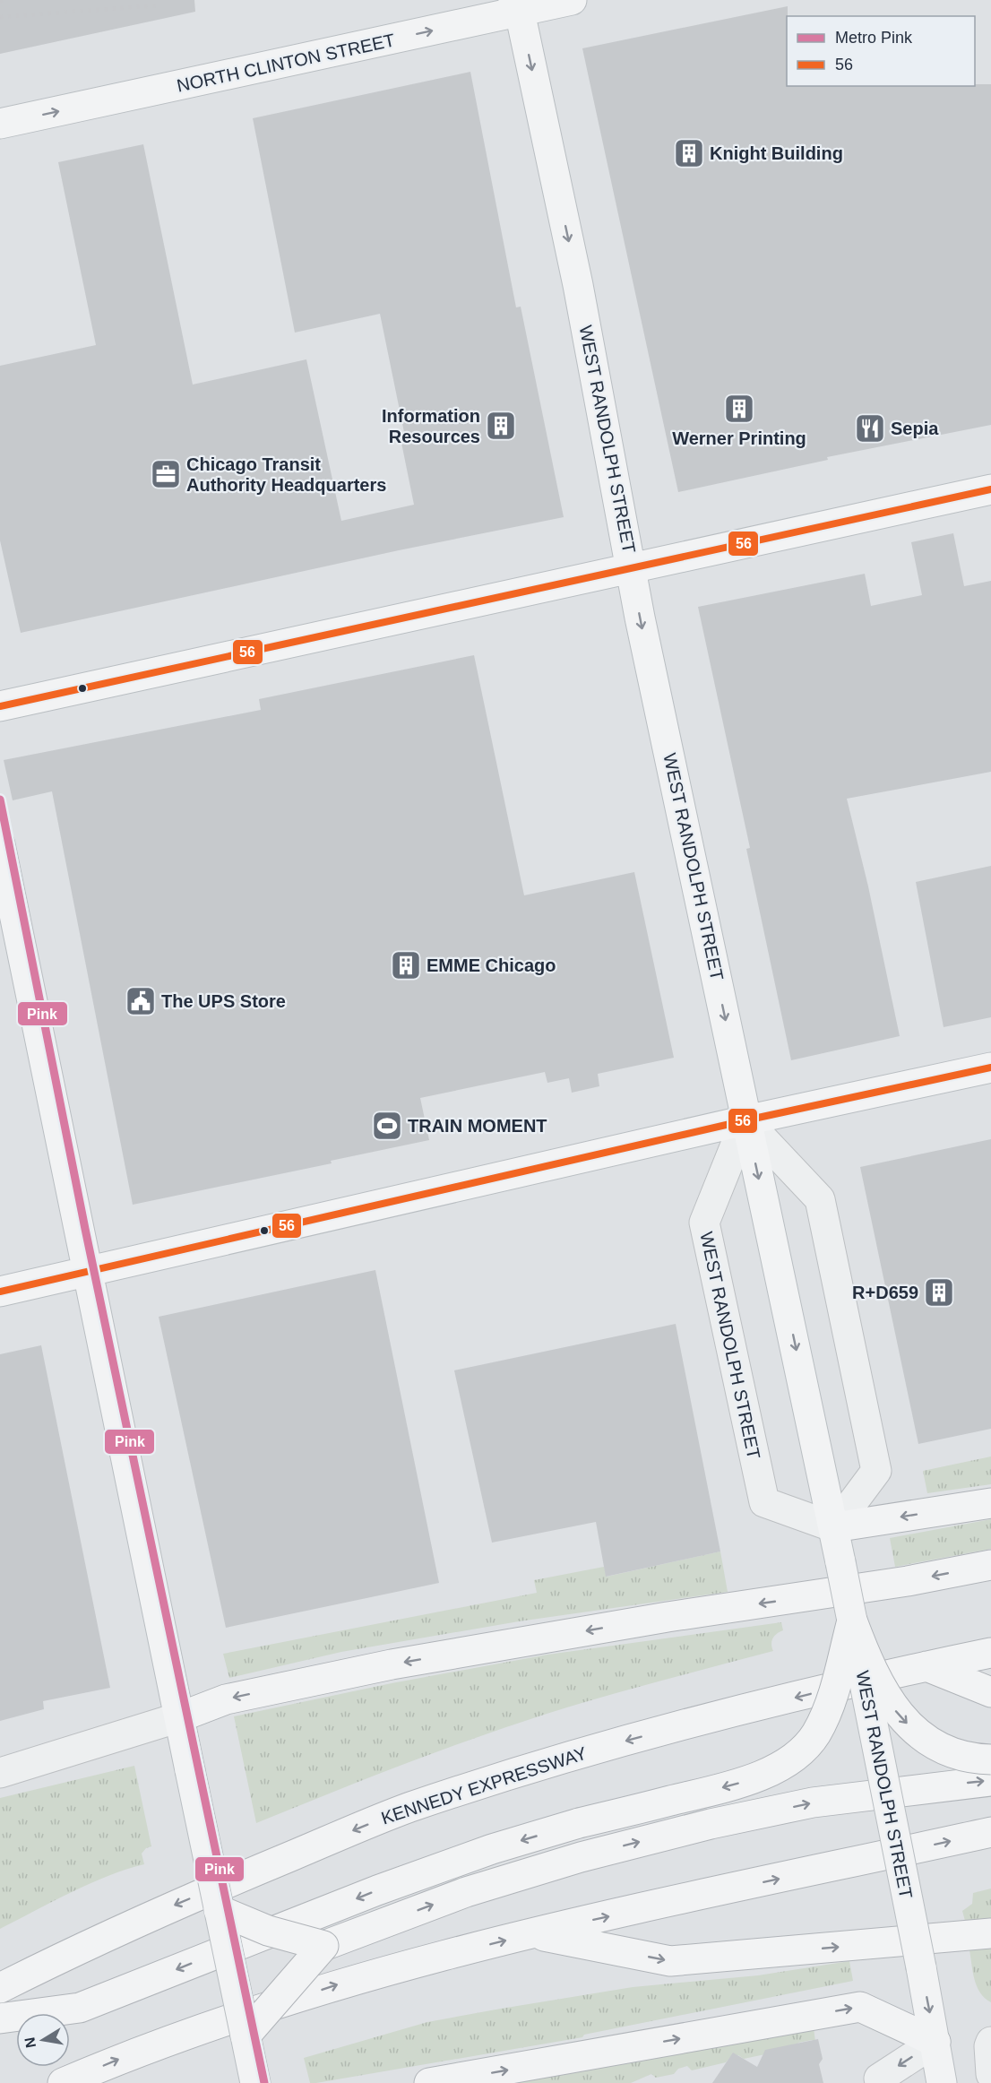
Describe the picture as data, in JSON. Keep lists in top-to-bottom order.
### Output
{
  "streets": {
    "main road": ["NORTH CLINTON STREET", "WEST RANDOLPH STREET", "KENNEDY EXPRESSWAY"]
  },
  "crossings": [
    ["NORTH CLINTON STREET", "WEST RANDOLPH STREET"]
  ],
  "one_way": ["NORTH CLINTON STREET", "WEST RANDOLPH STREET"],
  "places": {
    "building": [
      "Knight Building",
      "Werner Printing",
      "Information Resources",
      "EMME Chicago",
      "R+D659"
    ],
    "restaurant": ["Sepia"],
    "office": ["Chicago Transit Authority Headquarters"],
    "public building": ["The UPS Store"],
    "sports": ["TRAIN MOMENT"]
  },
  "lines": ["transit line 56", "metro line Pink"],
  "legend": ["Metro Pink", "56"],
  "north": "left"
}
